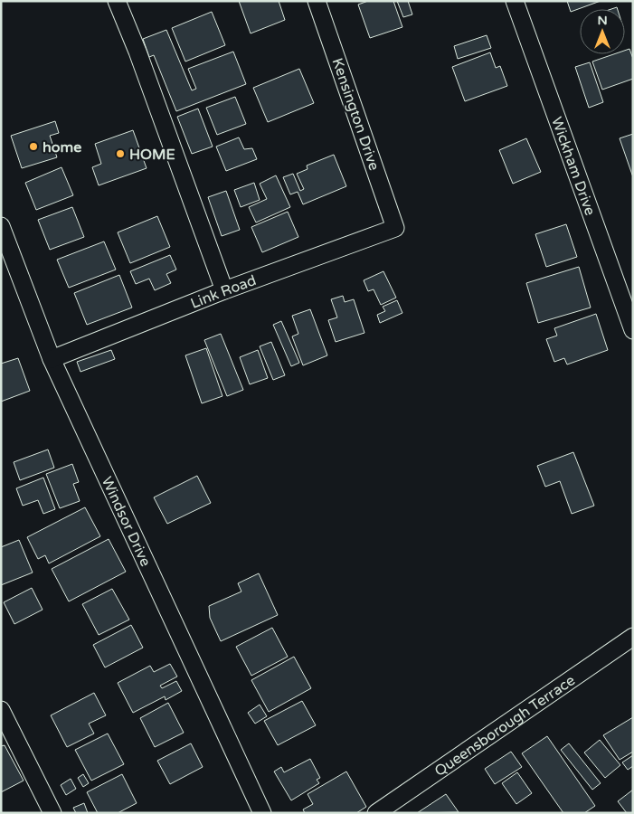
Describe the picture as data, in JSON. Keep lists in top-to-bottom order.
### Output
{
  "streets": {
    "street": [
      "Kensington Drive",
      "Wickham Drive",
      "Link Road",
      "Windsor Drive",
      "Queensborough Terrace"
    ]
  },
  "crossings": [
    ["Kensington Drive", "Link Road"],
    ["Link Road", "Windsor Drive"]
  ],
  "places": ["home", "HOME"],
  "north": "top"
}
